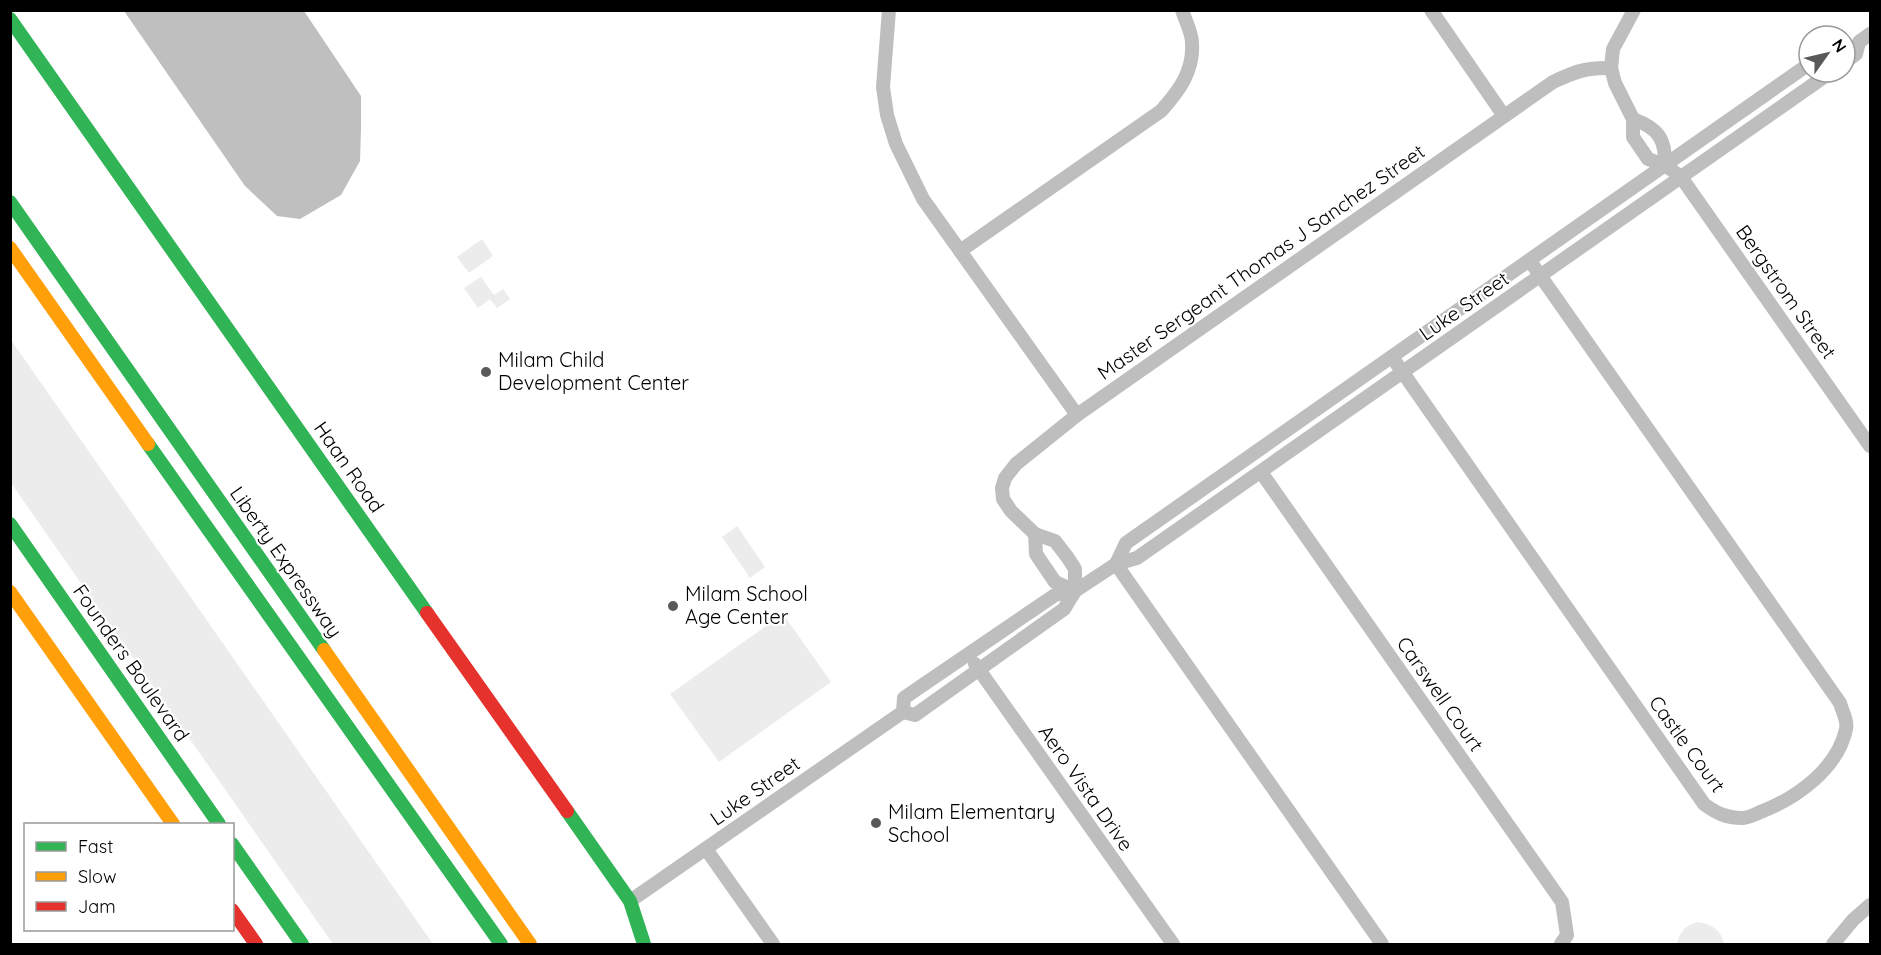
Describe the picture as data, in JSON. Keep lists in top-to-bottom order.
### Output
{
  "streets": {
    "main road": ["Haan Road", "Liberty Expressway", "Founders Boulevard"],
    "street": [
      "Master Sergeant Thomas J Sanchez Street",
      "Bergstrom Street",
      "Luke Street",
      "Carswell Court",
      "Castle Court",
      "Aero Vista Drive"
    ]
  },
  "crossings": [
    ["Master Sergeant Thomas J Sanchez Street", "Bergstrom Street"],
    ["Master Sergeant Thomas J Sanchez Street", "Luke Street"],
    ["Bergstrom Street", "Luke Street"],
    ["Luke Street", "Haan Road"],
    ["Luke Street", "Carswell Court"],
    ["Luke Street", "Castle Court"],
    ["Luke Street", "Aero Vista Drive"]
  ],
  "places": ["Milam Child Development Center", "Milam School Age Center", "Milam Elementary School"],
  "legend": ["Fast", "Slow", "Jam"],
  "north": "top right"
}
